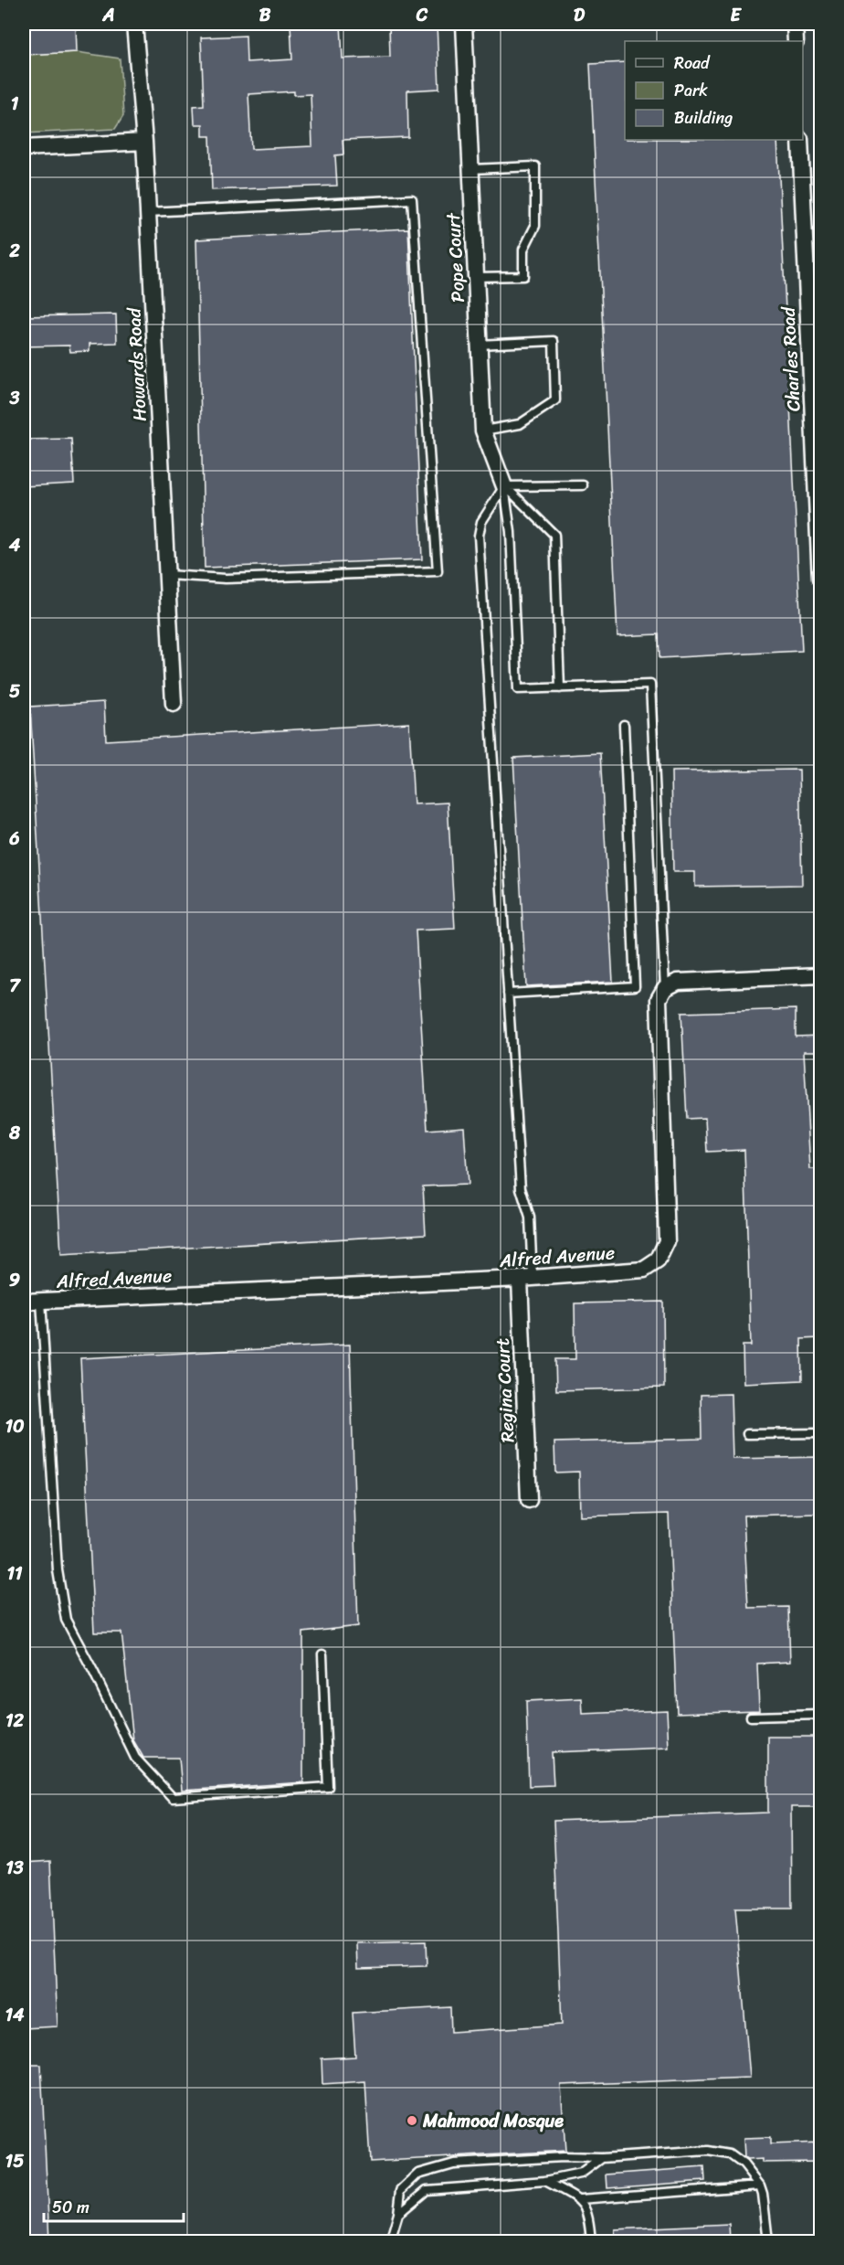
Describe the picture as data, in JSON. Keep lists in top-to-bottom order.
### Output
{
  "streets": {
    "street": [
      "Pope Court",
      "Charles Road",
      "Howards Road",
      "Alfred Avenue",
      "Regina Court"
    ]
  },
  "crossings": [
    ["Alfred Avenue", "Regina Court"]
  ],
  "places": ["Mahmood Mosque"],
  "legend": ["Road", "Park", "Building"],
  "scale_bar": "50 m",
  "grid": {
    "columns": [
      "A",
      "B",
      "C",
      "D",
      "E"
    ],
    "rows": [
      "1",
      "2",
      "3",
      "4",
      "5",
      "6",
      "7",
      "8",
      "9",
      "10",
      "11",
      "12",
      "13",
      "14",
      "15"
    ]
  }
}
